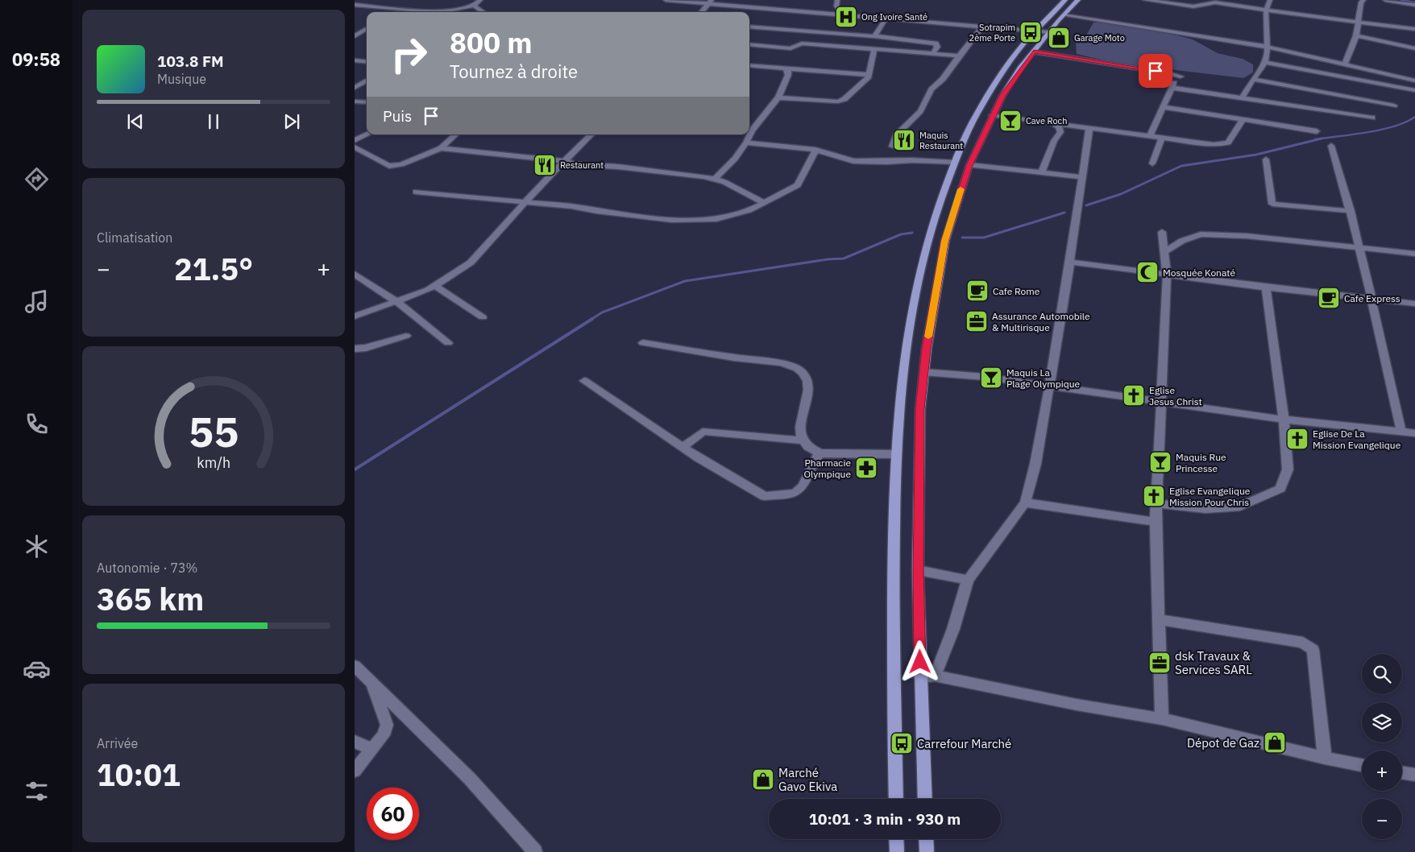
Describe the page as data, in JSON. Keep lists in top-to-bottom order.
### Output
{
  "places": {
    "hospital": ["Ong Ivoire Santé"],
    "bus stop": ["Sotrapim 2ème Porte", "Carrefour Marché"],
    "shop": ["Garage Moto", "Dépot de Gaz", "Marché Gavo Ekiva"],
    "bar": ["Cave Roch", "Maquis La Plage Olympique", "Maquis Rue Princesse"],
    "restaurant": ["Maquis Restaurant", "Restaurant"],
    "mosque": ["Mosquée Konaté"],
    "cafe": ["Cafe Rome", "Cafe Express"],
    "office": ["Assurance Automobile & Multirisque", "dsk Travaux & Services SARL"],
    "church": ["Eglise Jesus Christ", "Eglise De La Mission Evangelique", "Eglise Evangelique Mission Pour Chris"],
    "pharmacy": ["Pharmacie Olympique"]
  },
  "page": {
    "tabs": "09:58",
    "turn": ["800 m", "Tournez à droite"],
    "song": ["103.8 FM", "Musique"],
    "then": "Puis",
    "tile": [
      "Climatisation",
      ["Autonomie · 73%", "365 km"],
      ["Arrivée", "10:01"]
    ],
    "heat": ["−", "21.5°", "+"],
    "map_buttons": ["+", "−"],
    "limit": "60",
    "trip": "10:01 · 3 min · 930 m",
    "gauge": ["55", "km/h"]
  }
}
